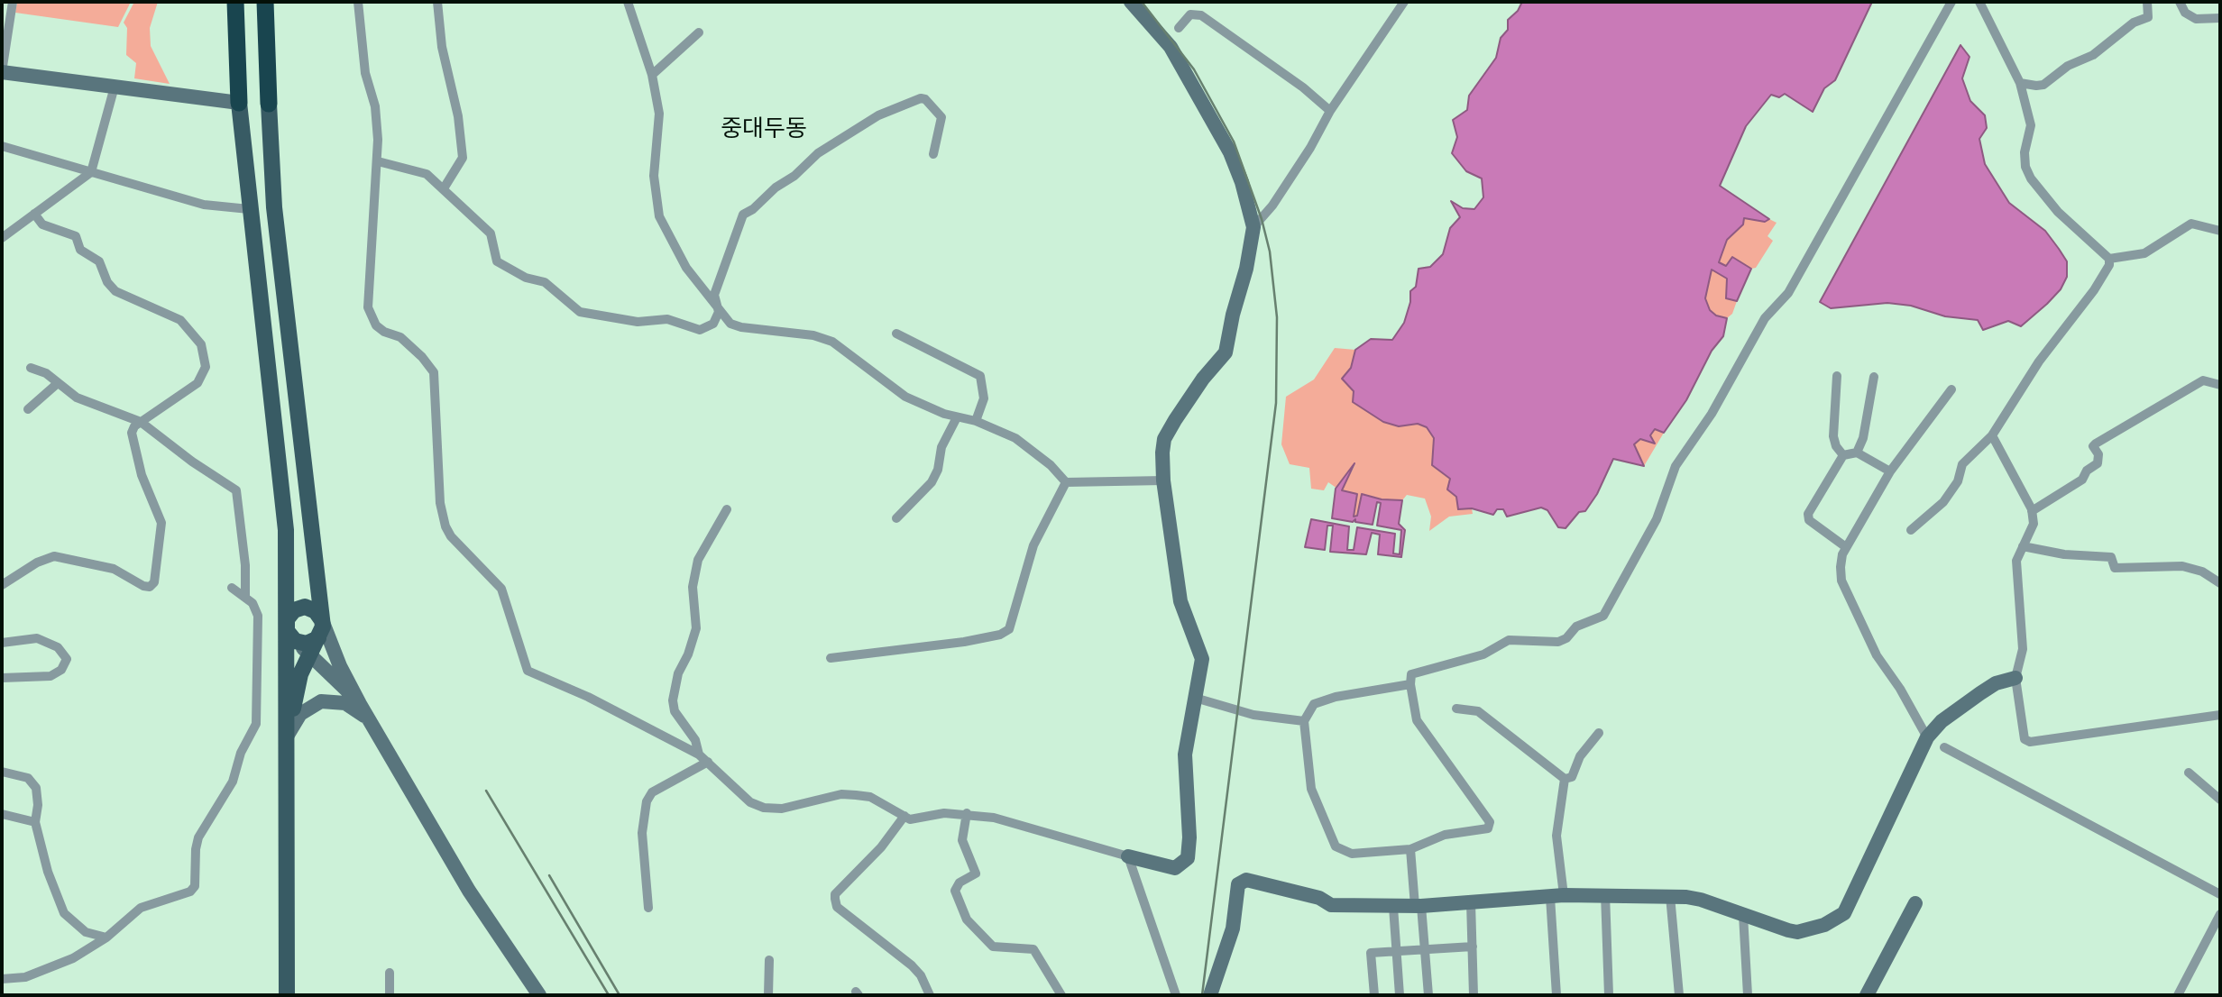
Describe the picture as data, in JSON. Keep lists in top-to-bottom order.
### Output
{
  "districts": ["중대두동"]
}
